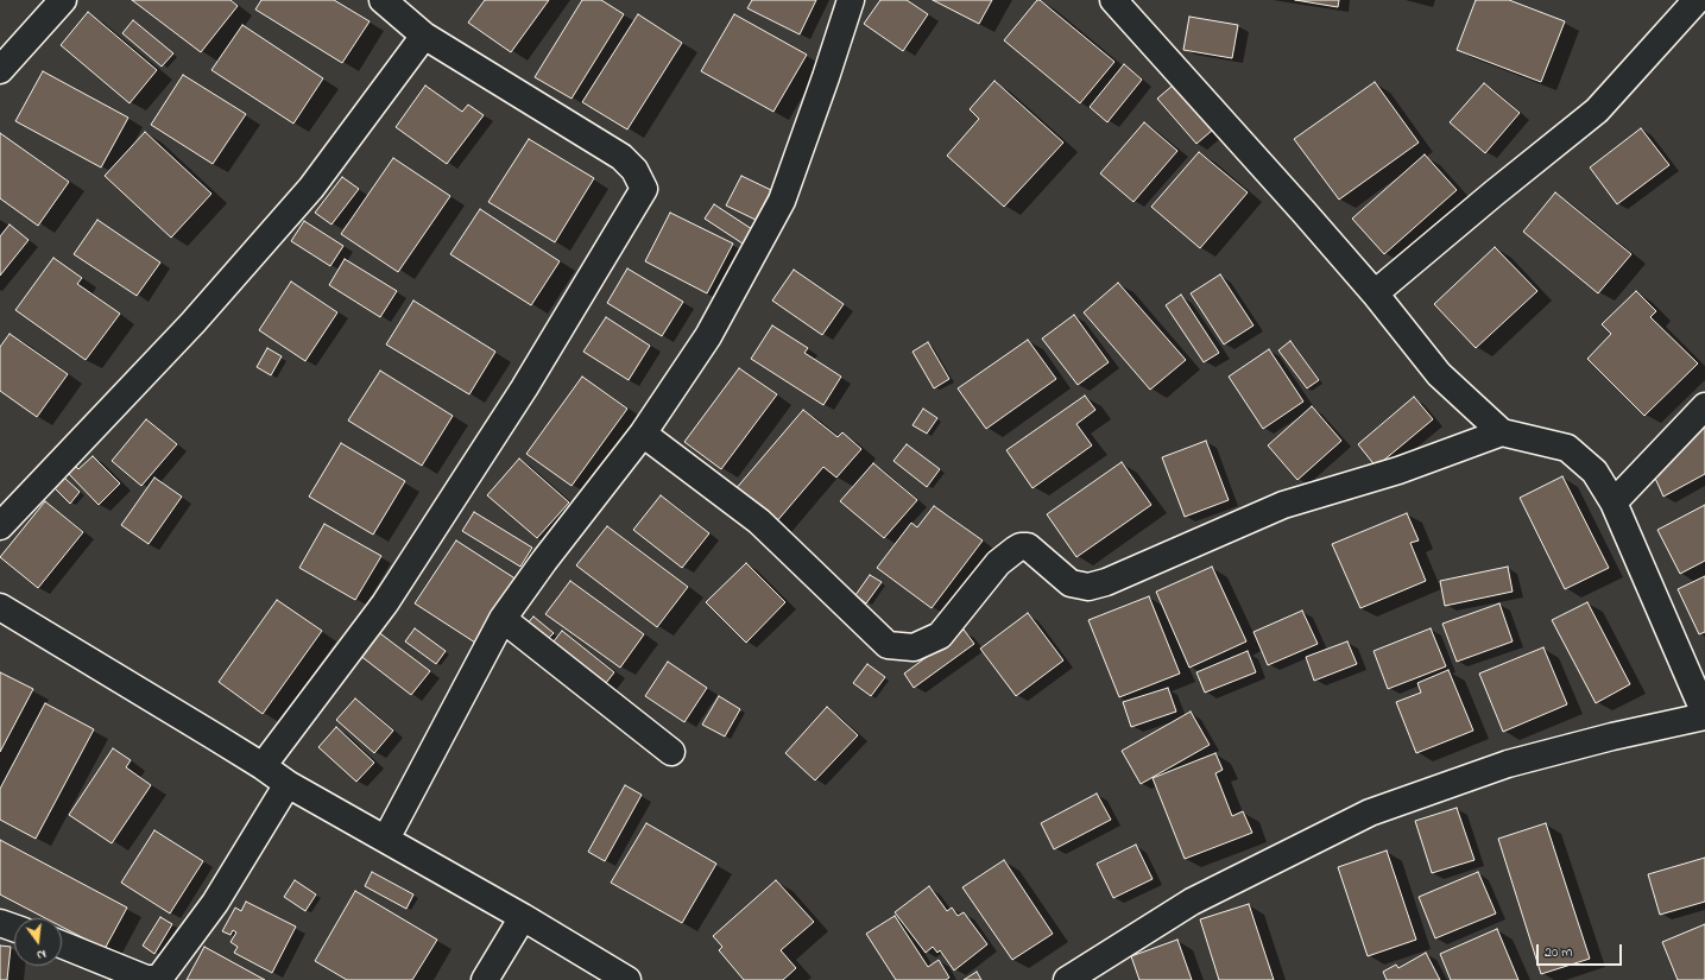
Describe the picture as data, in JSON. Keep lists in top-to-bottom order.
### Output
{
  "scale_bar": "20 m",
  "north": "bottom"
}
